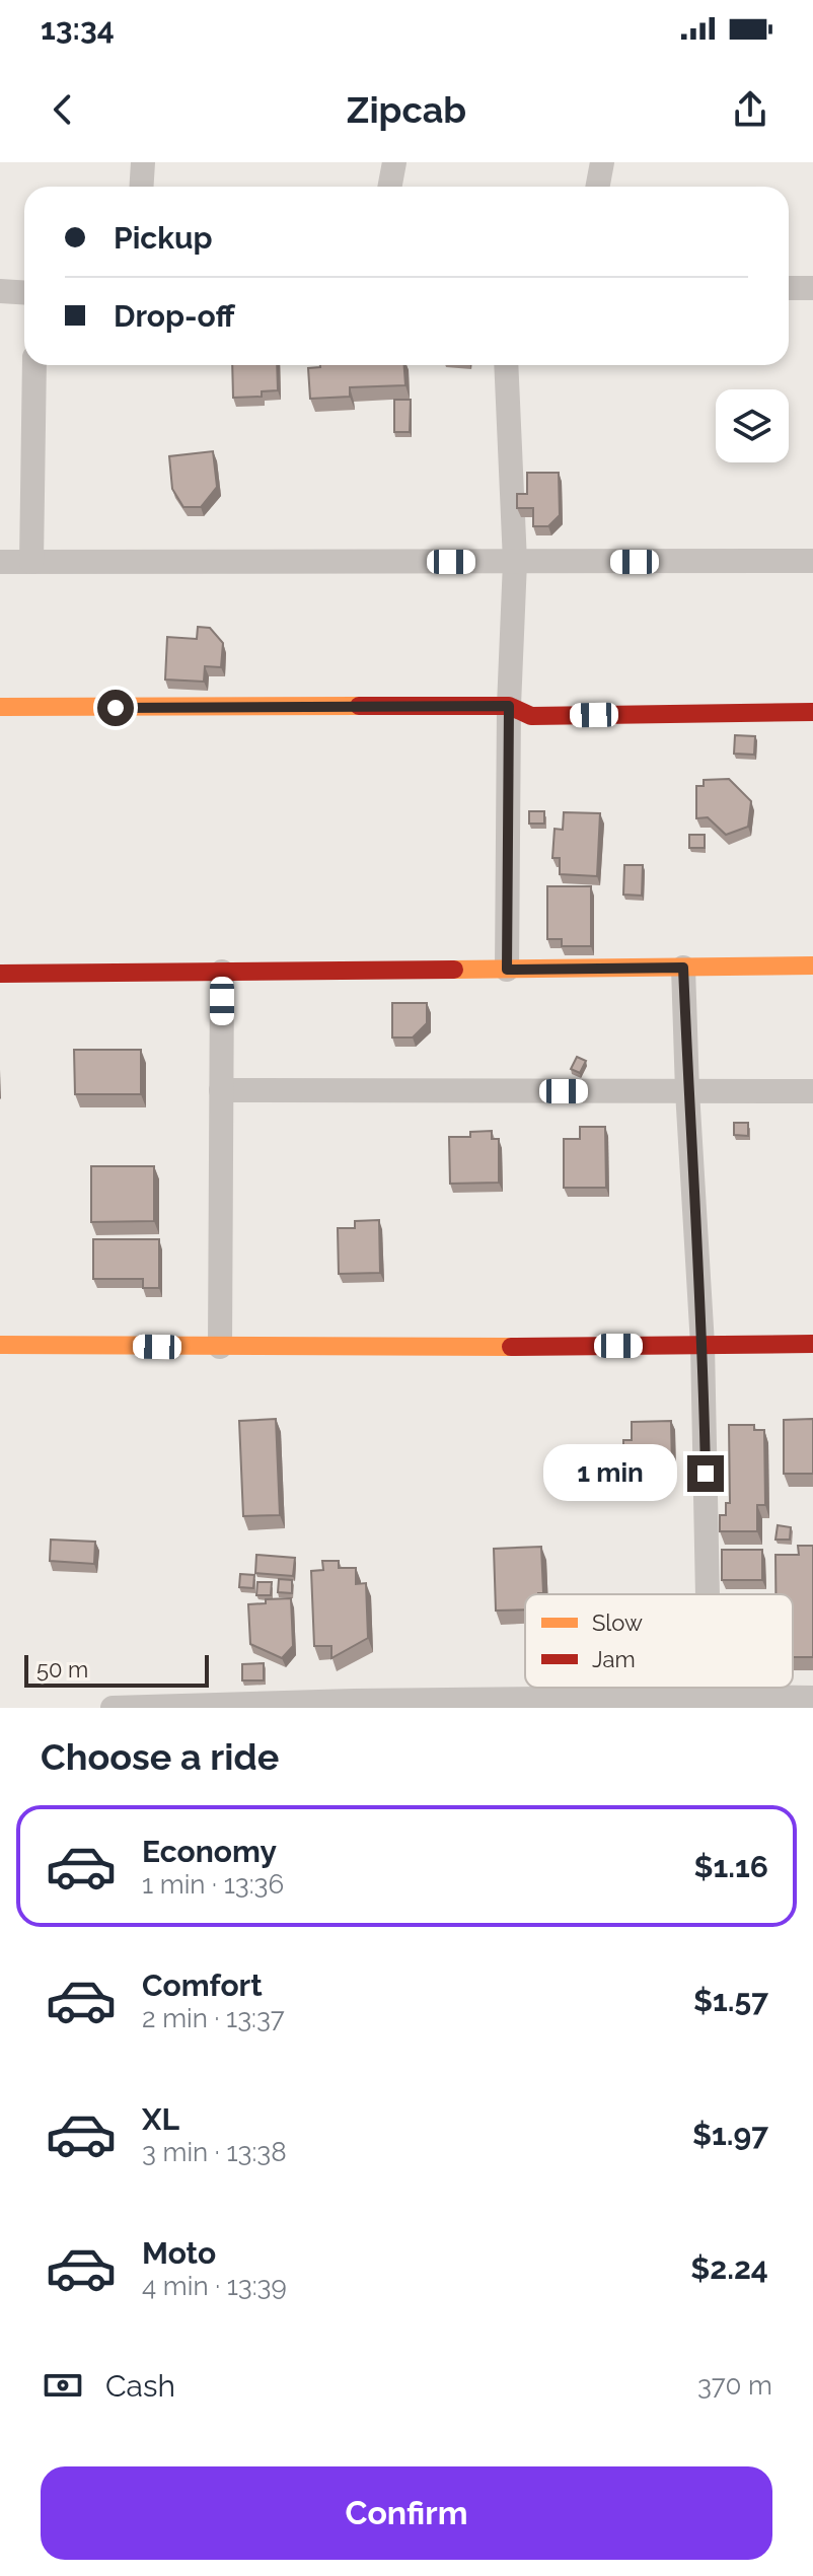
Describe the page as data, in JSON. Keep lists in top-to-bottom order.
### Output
{
  "legend": ["Slow", "Jam"],
  "scale_bar": "50 m",
  "page": {
    "status": "13:34",
    "header": "Zipcab",
    "banner": ["Pickup", "Drop-off"],
    "bubble": "1 min",
    "scale": "50 m",
    "heading": "Choose a ride",
    "list": [
      {
        "name": "Economy",
        "note": "1 min · 13:36",
        "value": "$1.16"
      },
      {
        "name": "Comfort",
        "note": "2 min · 13:37",
        "value": "$1.57"
      },
      {
        "name": "XL",
        "note": "3 min · 13:38",
        "value": "$1.97"
      },
      {
        "name": "Moto",
        "note": "4 min · 13:39",
        "value": "$2.24"
      }
    ],
    "pay": ["Cash", "370 m"],
    "buttons": "Confirm"
  }
}
